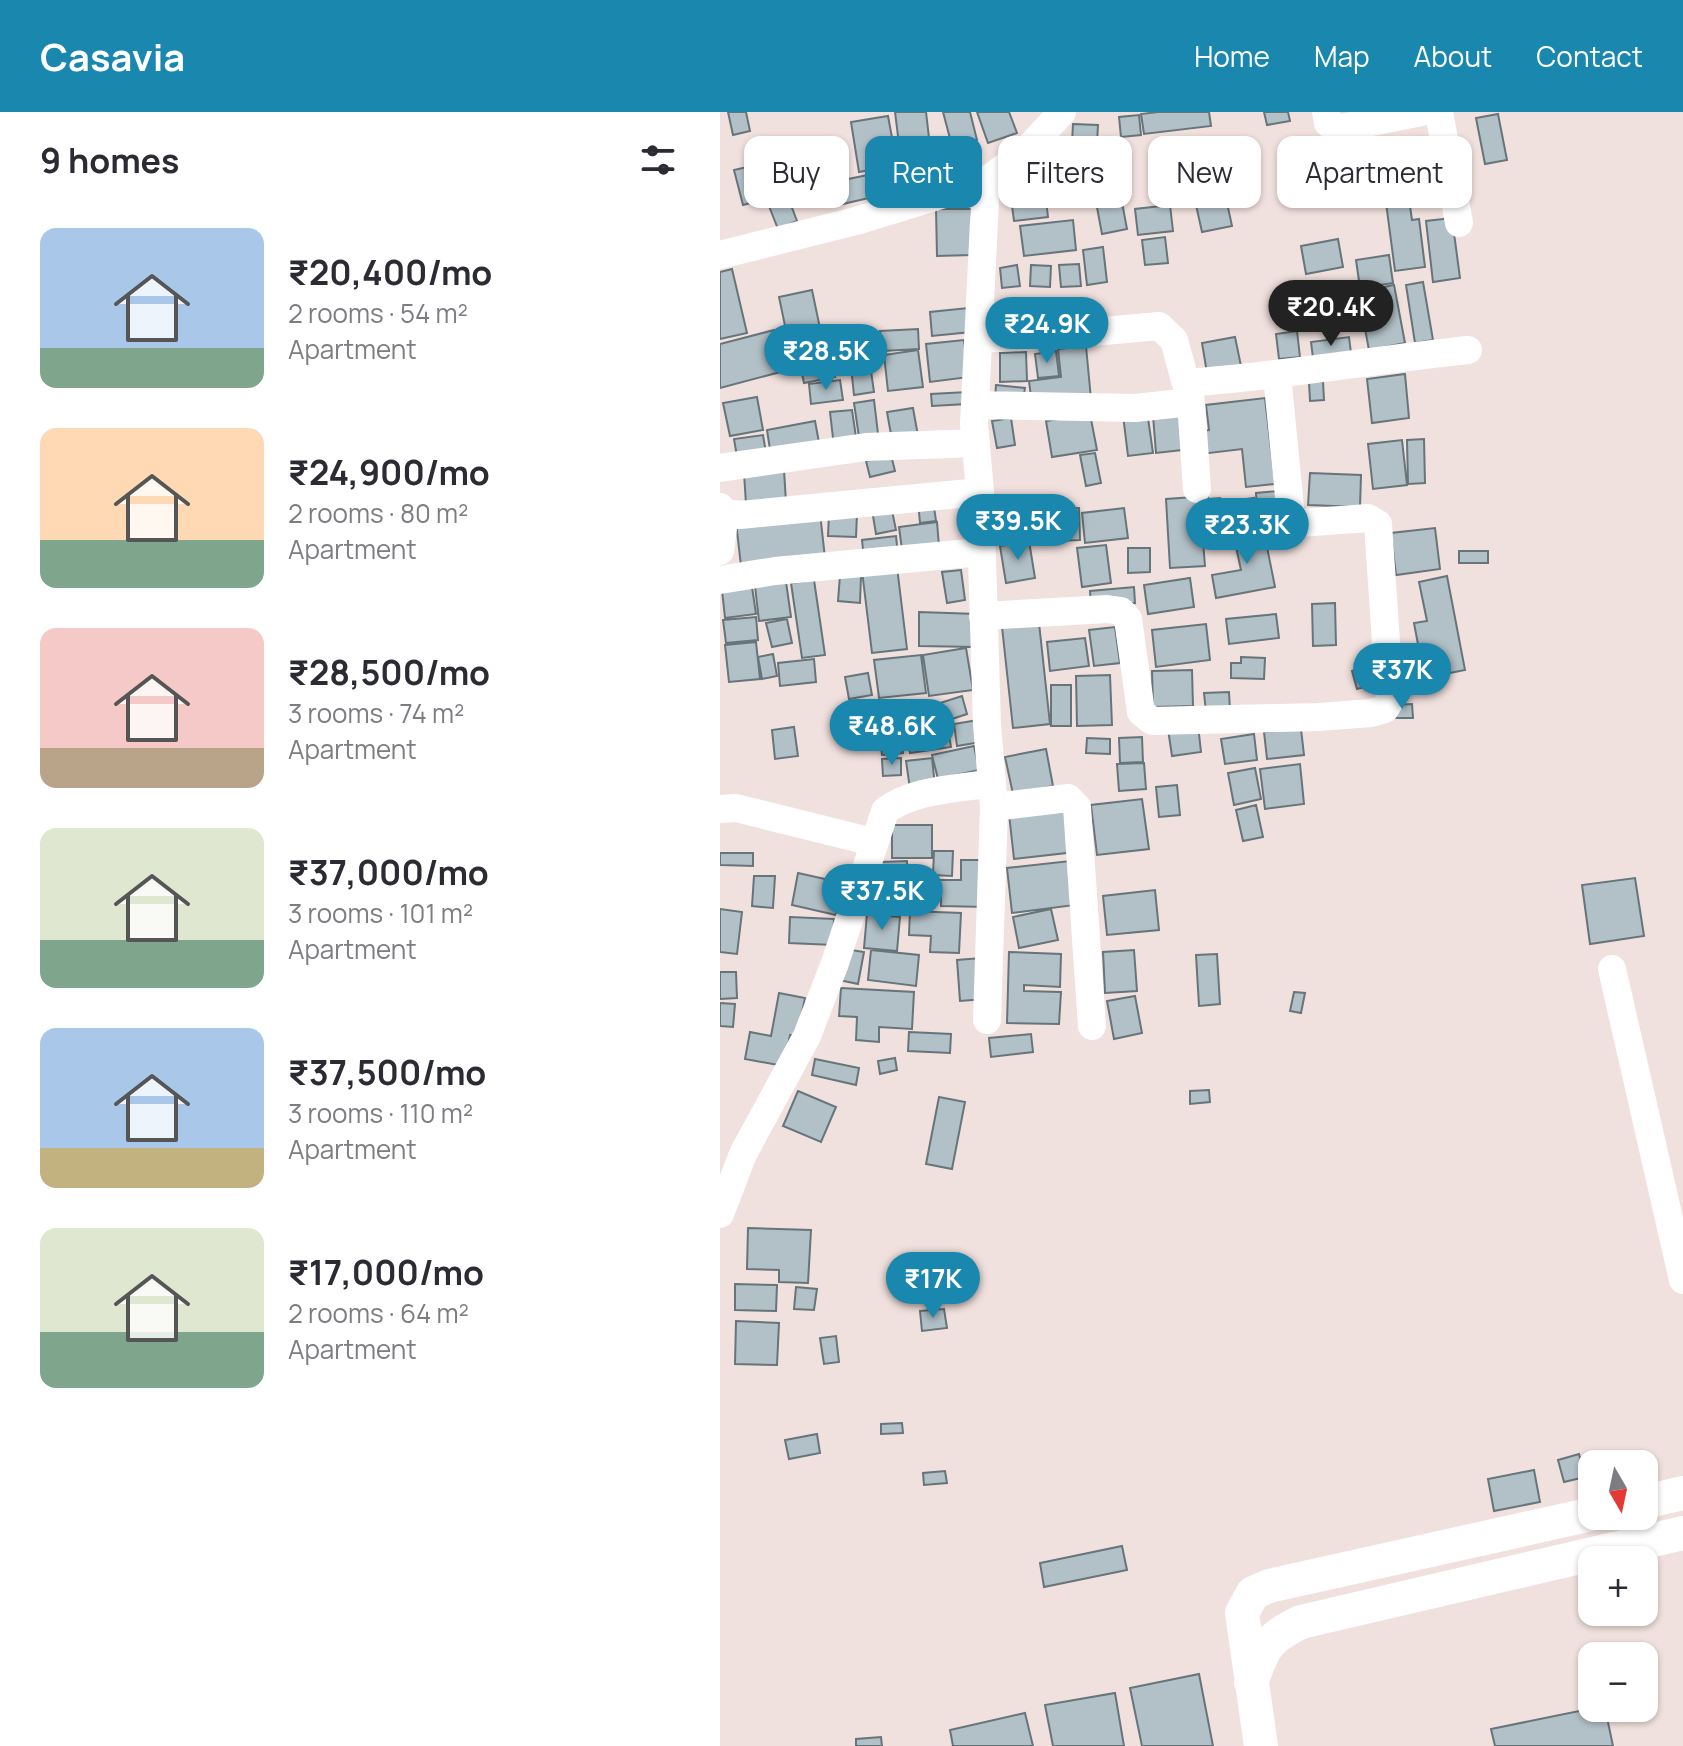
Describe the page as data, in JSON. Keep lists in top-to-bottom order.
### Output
{
  "north": "bottom",
  "page": {
    "header": "Casavia",
    "nav": [
      "Home",
      "Map",
      "About",
      "Contact"
    ],
    "heading": "9 homes",
    "chip": [
      "Buy",
      "Rent",
      "Filters",
      "New",
      "Apartment"
    ],
    "list": [
      {
        "name": "₹20,400/mo",
        "note": "2 rooms · 54 m² · Apartment"
      },
      {
        "name": "₹24,900/mo",
        "note": "2 rooms · 80 m² · Apartment"
      },
      {
        "name": "₹28,500/mo",
        "note": "3 rooms · 74 m² · Apartment"
      },
      {
        "name": "₹37,000/mo",
        "note": "3 rooms · 101 m² · Apartment"
      },
      {
        "name": "₹37,500/mo",
        "note": "3 rooms · 110 m² · Apartment"
      },
      {
        "name": "₹17,000/mo",
        "note": "2 rooms · 64 m² · Apartment"
      }
    ],
    "price": [
      "₹20.4K",
      "₹24.9K",
      "₹28.5K",
      "₹39.5K",
      "₹23.3K",
      "₹37K",
      "₹48.6K",
      "₹37.5K",
      "₹17K"
    ],
    "map_buttons": ["+", "−"]
  }
}
